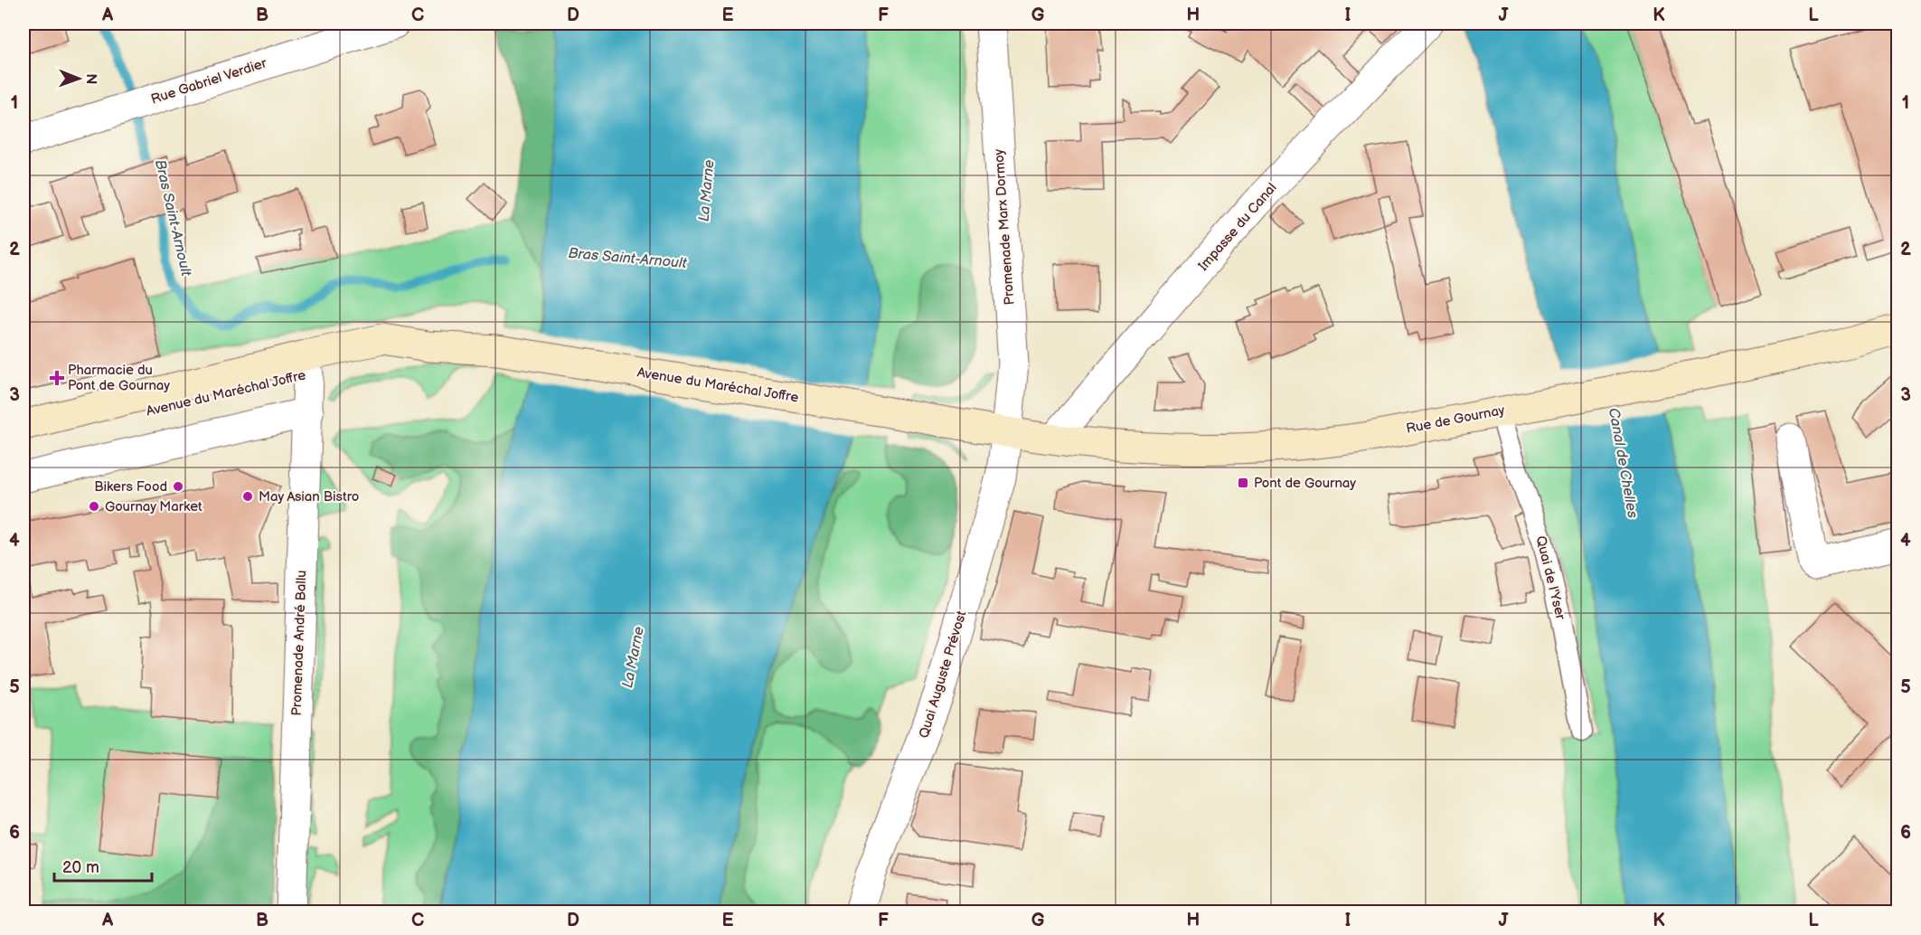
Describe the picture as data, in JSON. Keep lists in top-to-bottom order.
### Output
{
  "streets": {
    "main road": ["Avenue du Maréchal Joffre", "Rue de Gournay"],
    "street": [
      "Rue Gabriel Verdier",
      "Promenade Marx Dormoy",
      "Impasse du Canal",
      "Promenade André Ballu",
      "Quai Auguste Prévost"
    ],
    "lane": ["Quai de l'Yser"]
  },
  "crossings": [
    ["Promenade Marx Dormoy", "Avenue du Maréchal Joffre"],
    ["Promenade Marx Dormoy", "Rue de Gournay"],
    ["Promenade Marx Dormoy", "Quai Auguste Prévost"],
    ["Impasse du Canal", "Rue de Gournay"],
    ["Avenue du Maréchal Joffre", "Rue de Gournay"],
    ["Avenue du Maréchal Joffre", "Promenade André Ballu"],
    ["Avenue du Maréchal Joffre", "Quai Auguste Prévost"],
    ["Rue de Gournay", "Quai de l'Yser"],
    ["Rue de Gournay", "Quai Auguste Prévost"]
  ],
  "water": ["La Marne", "Bras Saint-Arnoult", "Canal de Chelles"],
  "places": {
    "health": ["Pharmacie du Pont de Gournay"],
    "transit": ["Pont de Gournay"],
    "other": ["Bikers Food", "May Asian Bistro", "Gournay Market"]
  },
  "scale_bar": "20 m",
  "north": "right",
  "grid": {
    "columns": [
      "A",
      "B",
      "C",
      "D",
      "E",
      "F",
      "G",
      "H",
      "I",
      "J",
      "K",
      "L"
    ],
    "rows": [
      "1",
      "2",
      "3",
      "4",
      "5",
      "6"
    ]
  }
}
